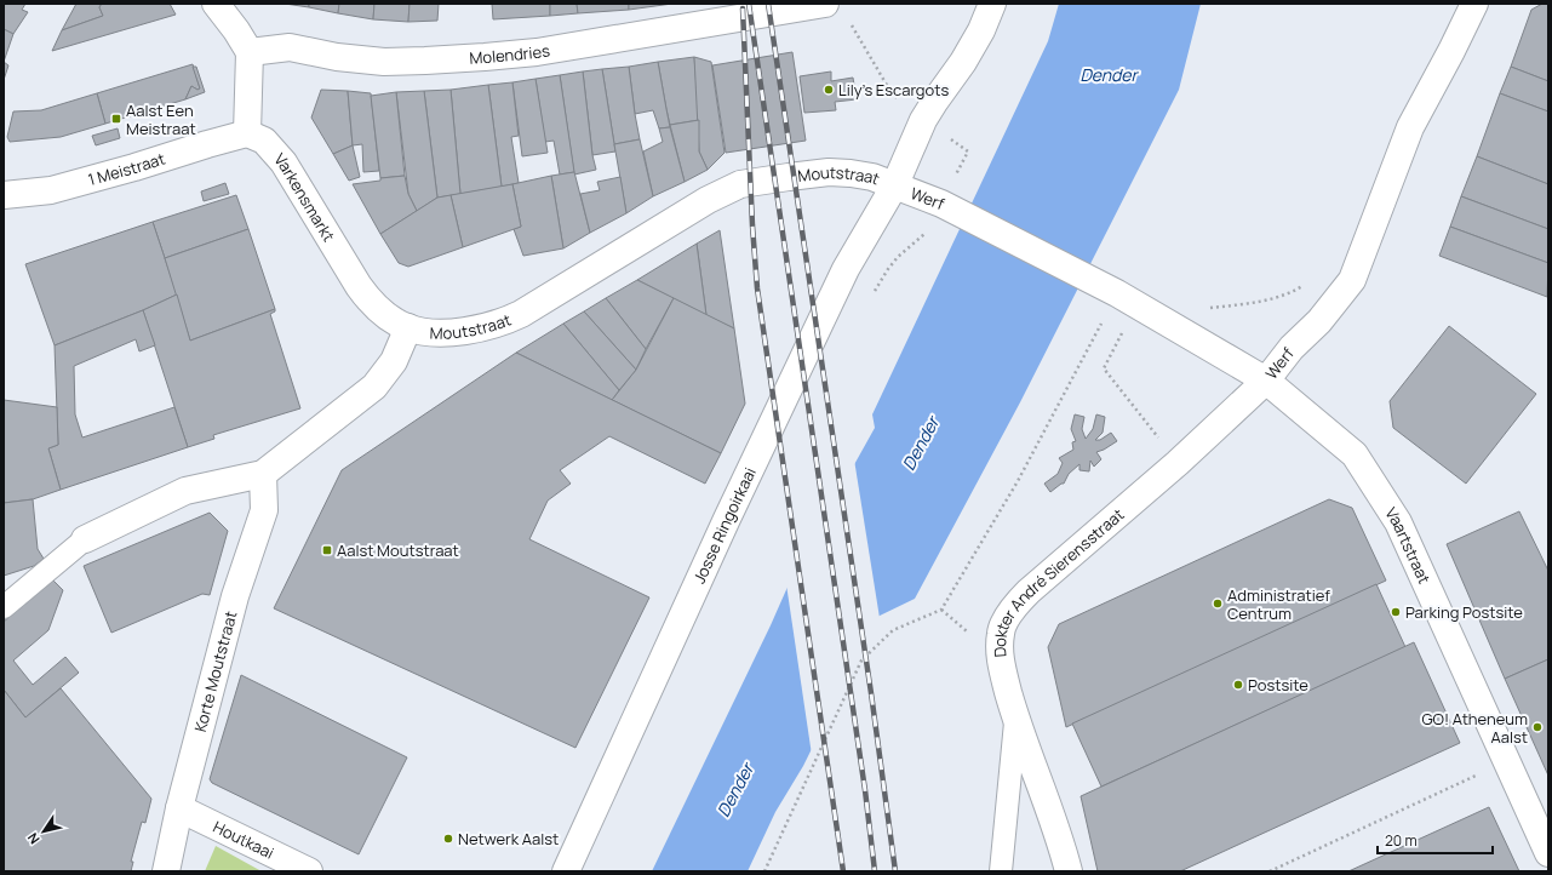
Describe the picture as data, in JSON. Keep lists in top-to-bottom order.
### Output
{
  "streets": {
    "street": [
      "Molendries",
      "1 Meistraat",
      "Moutstraat",
      "Varkensmarkt",
      "Werf",
      "Josse Ringoirkaai",
      "Vaartstraat",
      "Dokter André Sierensstraat",
      "Korte Moutstraat",
      "Houtkaai"
    ]
  },
  "crossings": [
    ["1 Meistraat", "Varkensmarkt"],
    ["Moutstraat", "Varkensmarkt"],
    ["Moutstraat", "Werf"],
    ["Moutstraat", "Josse Ringoirkaai"],
    ["Moutstraat", "Korte Moutstraat"],
    ["Werf", "Josse Ringoirkaai"],
    ["Werf", "Vaartstraat"],
    ["Werf", "Dokter André Sierensstraat"],
    ["Vaartstraat", "Dokter André Sierensstraat"],
    ["Korte Moutstraat", "Houtkaai"]
  ],
  "water": ["Dender"],
  "places": {
    "other": [
      "Lily's Escargots",
      "Administratief Centrum",
      "Parking Postsite",
      "Postsite",
      "GO! Atheneum Aalst",
      "Netwerk Aalst"
    ],
    "transit": ["Aalst Een Meistraat", "Aalst Moutstraat"]
  },
  "scale_bar": "20 m",
  "north": "bottom left"
}
